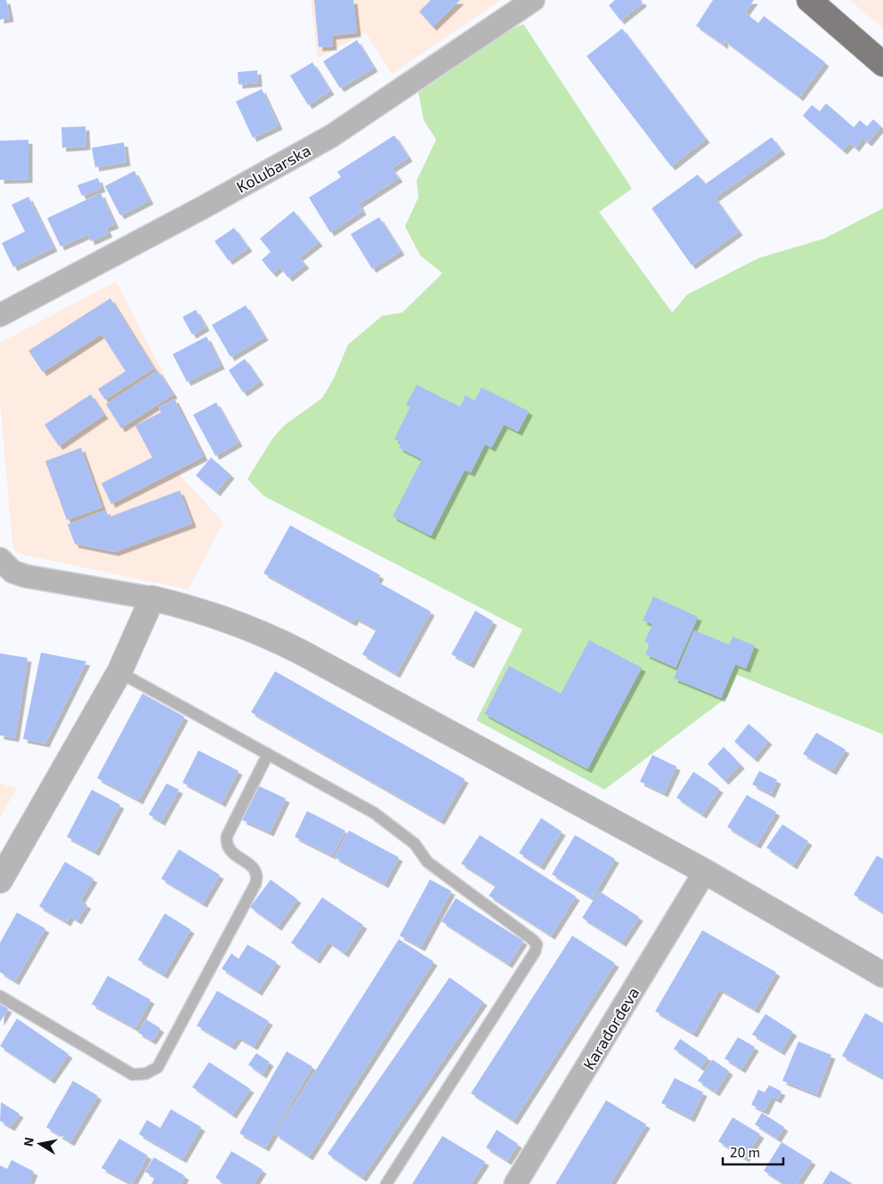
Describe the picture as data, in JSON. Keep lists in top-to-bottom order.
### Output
{
  "streets": {
    "street": ["Kolubarska", "Karađorđeva"]
  },
  "scale_bar": "20 m",
  "north": "left"
}
